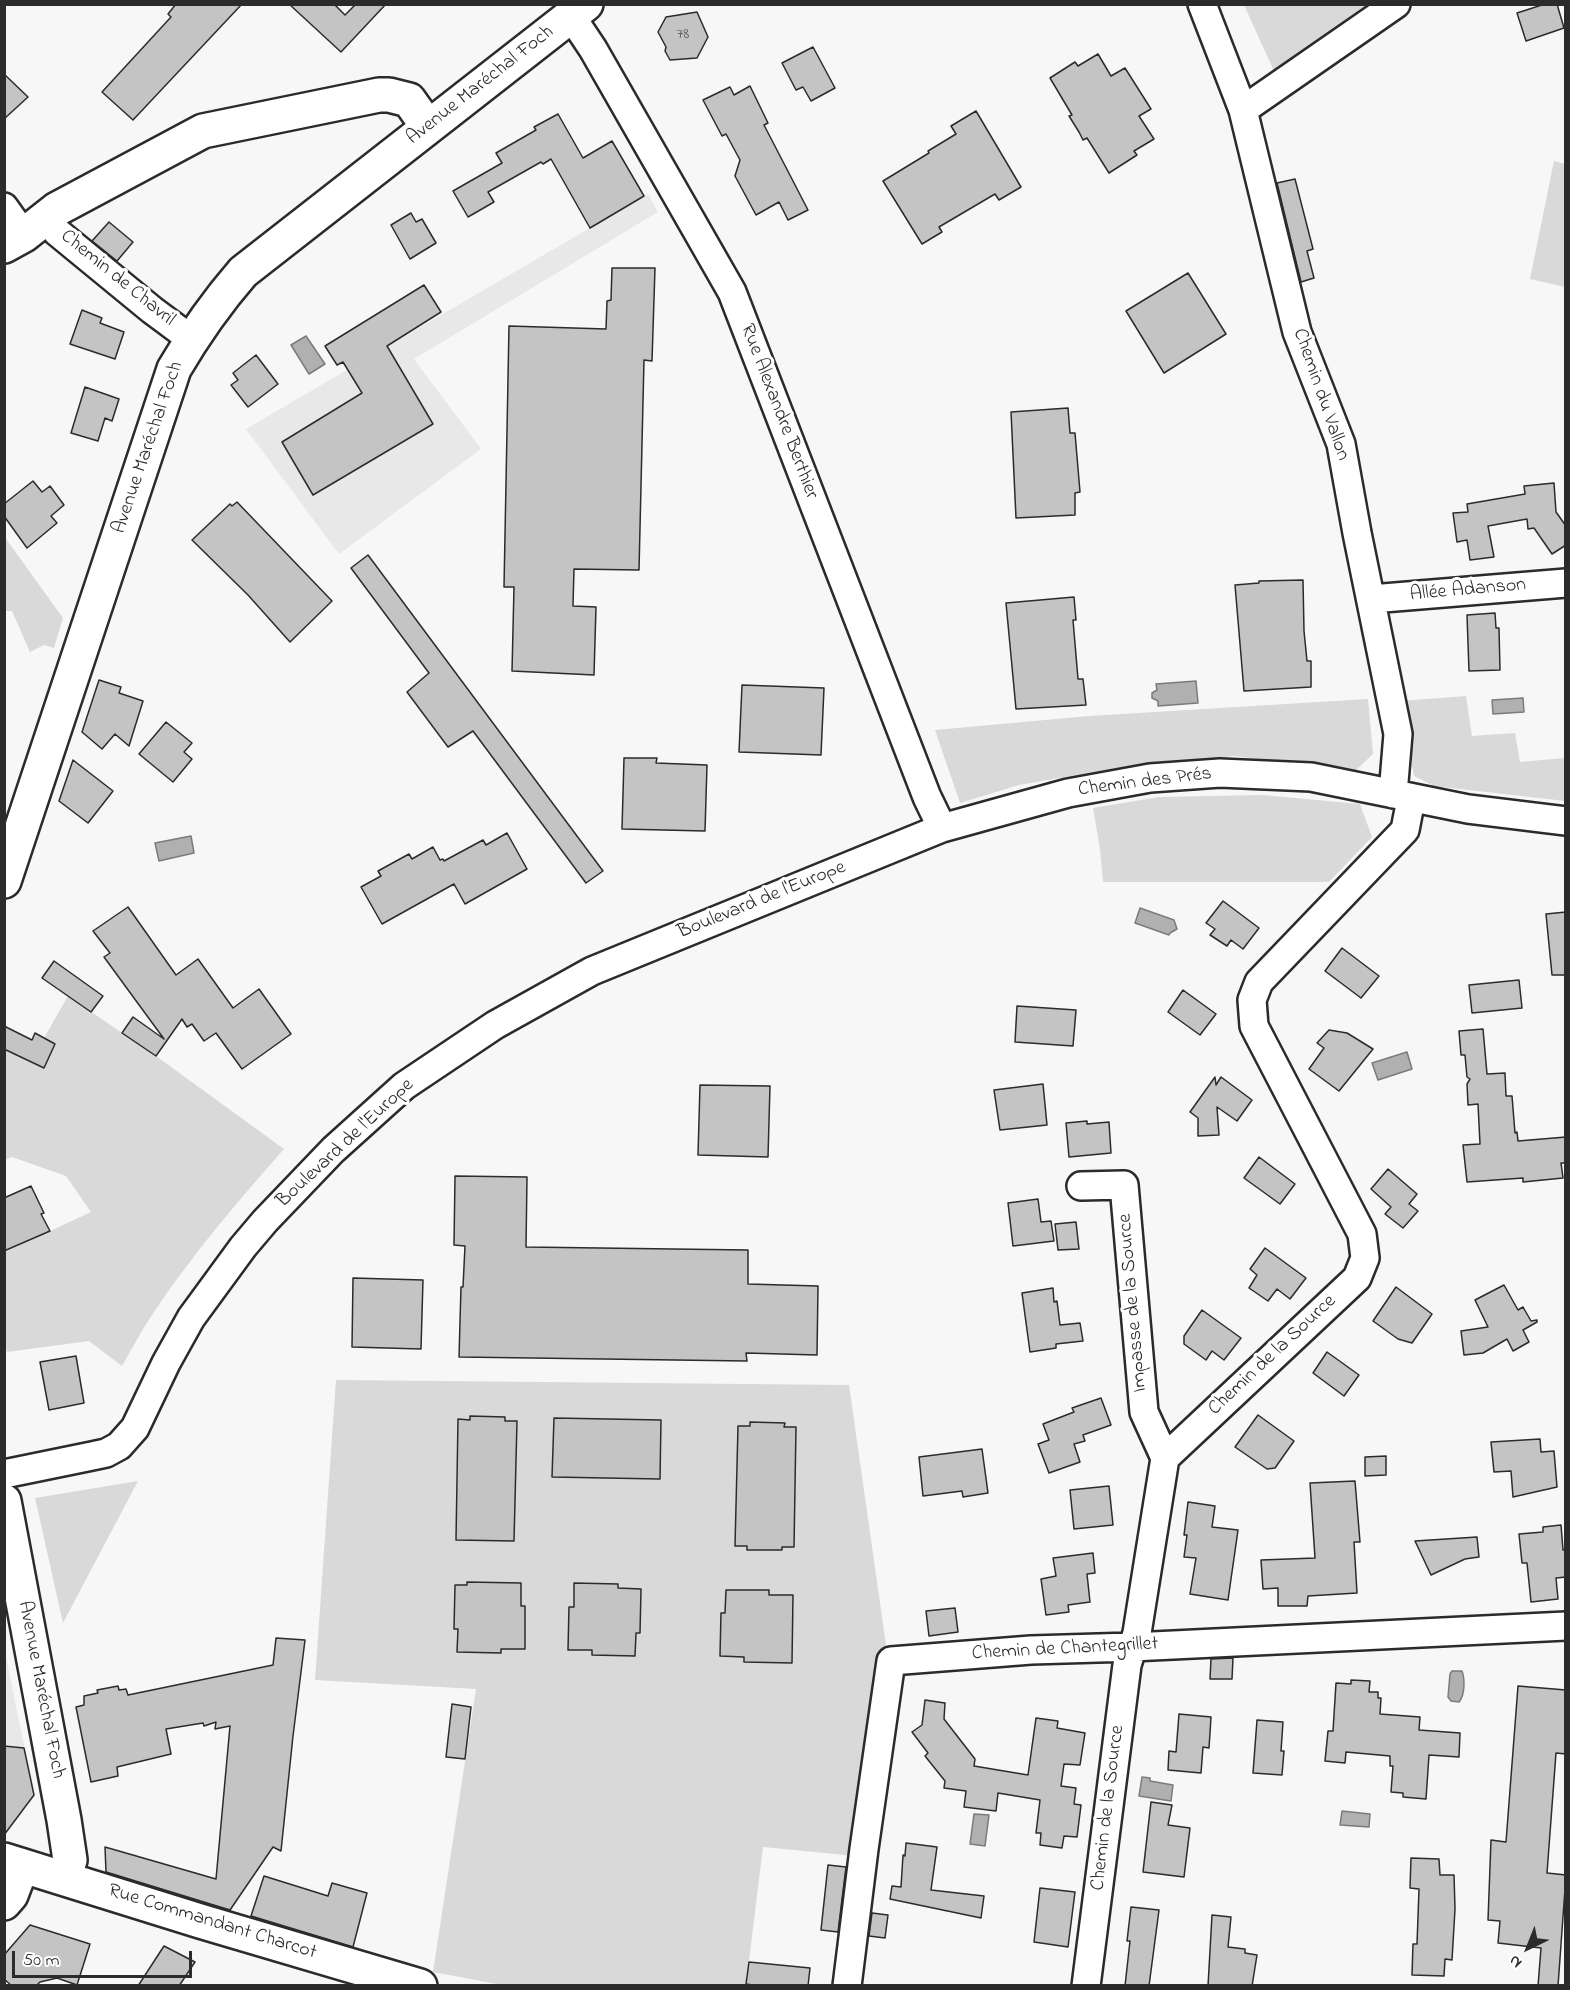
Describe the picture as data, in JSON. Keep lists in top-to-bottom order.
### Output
{
  "streets": {
    "main road": ["Avenue Maréchal Foch", "Rue Commandant Charcot"],
    "street": [
      "Chemin de Chavril",
      "Chemin du Vallon",
      "Rue Alexandre Berthier",
      "Allée Adanson",
      "Chemin des Prés",
      "Boulevard de l'Europe",
      "Impasse de la Source",
      "Chemin de la Source",
      "Chemin de Chantegrillet"
    ]
  },
  "crossings": [
    ["Avenue Maréchal Foch", "Chemin de Chavril"],
    ["Avenue Maréchal Foch", "Rue Alexandre Berthier"],
    ["Avenue Maréchal Foch", "Rue Commandant Charcot"],
    ["Chemin du Vallon", "Allée Adanson"],
    ["Chemin du Vallon", "Chemin des Prés"],
    ["Chemin du Vallon", "Chemin de la Source"],
    ["Rue Alexandre Berthier", "Chemin des Prés"],
    ["Rue Alexandre Berthier", "Boulevard de l'Europe"],
    ["Chemin des Prés", "Boulevard de l'Europe"],
    ["Chemin des Prés", "Chemin de la Source"],
    ["Impasse de la Source", "Chemin de la Source"],
    ["Chemin de la Source", "Chemin de Chantegrillet"]
  ],
  "house_numbers": ["78"],
  "scale_bar": "50 m",
  "north": "bottom left"
}
